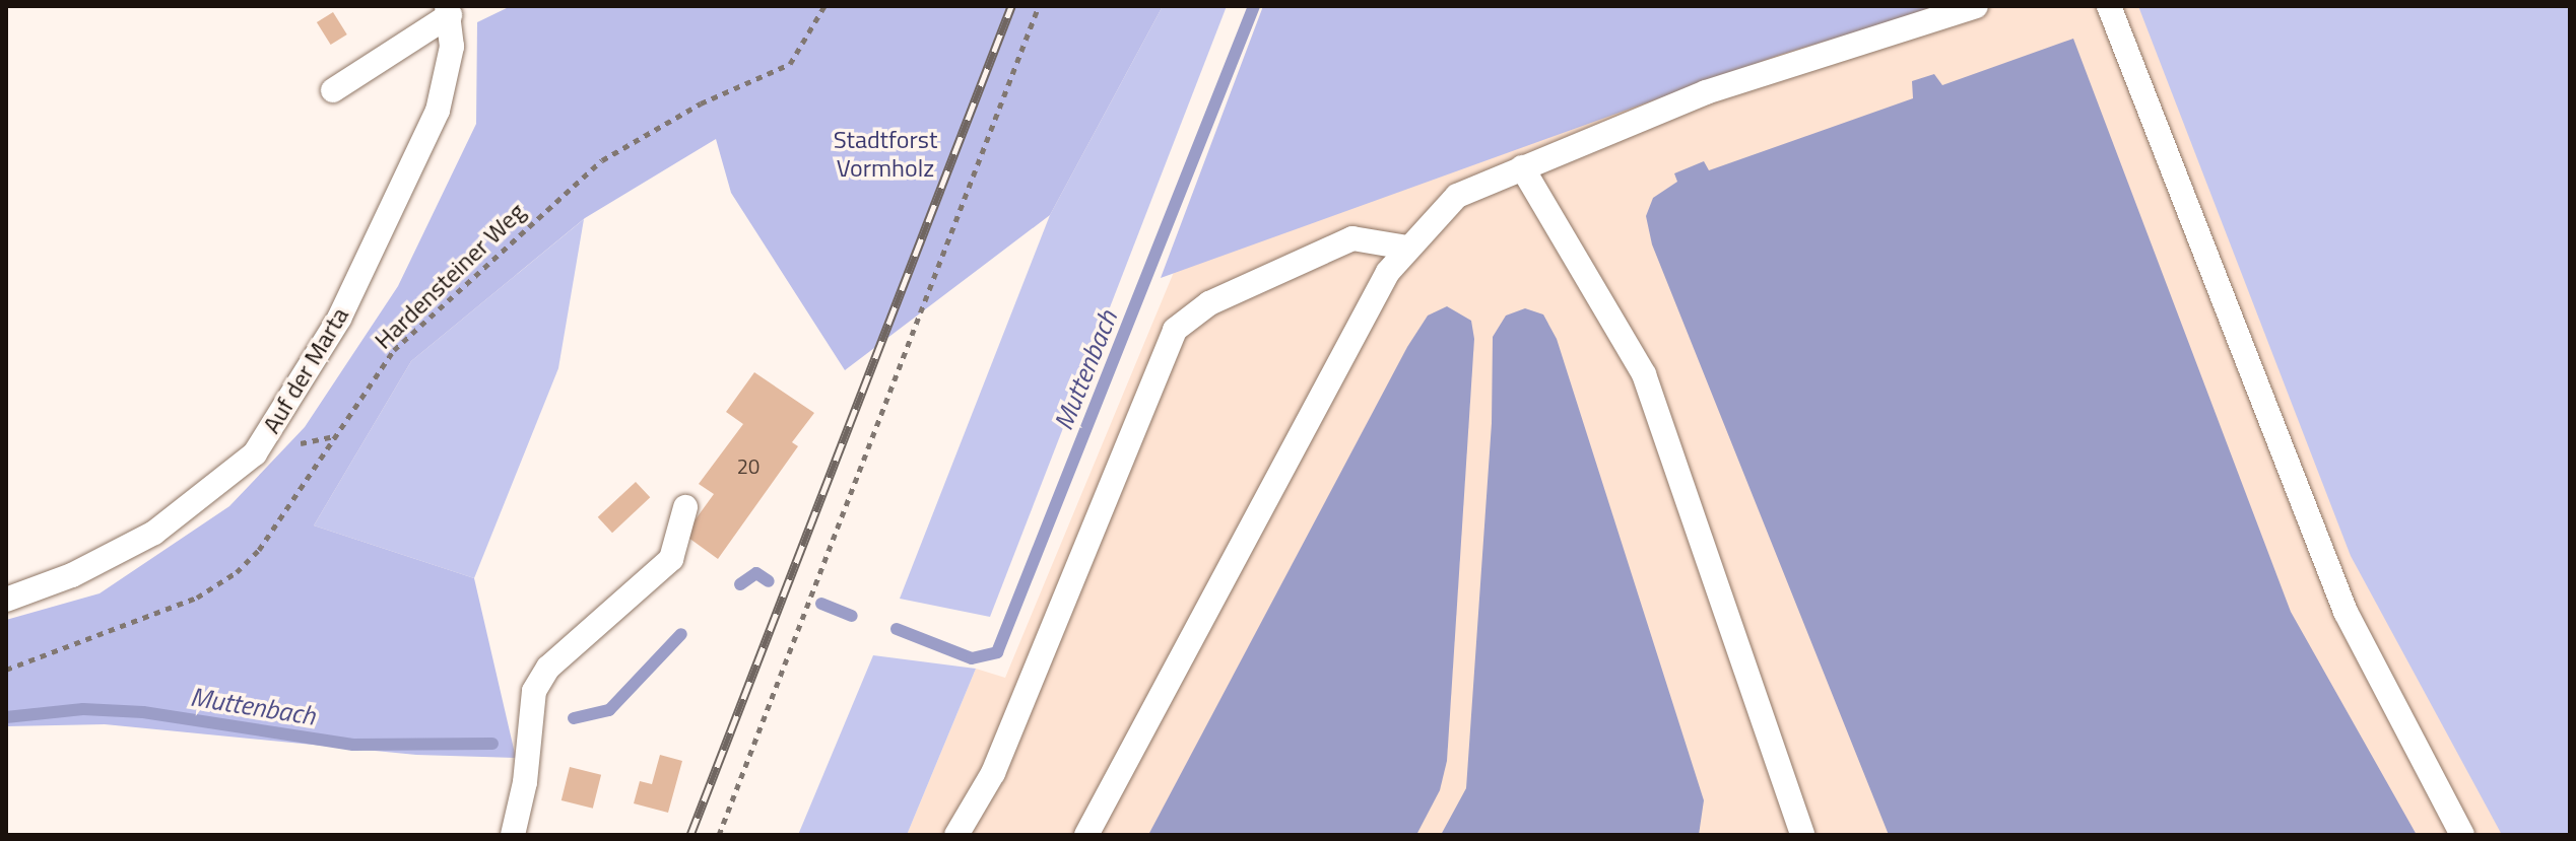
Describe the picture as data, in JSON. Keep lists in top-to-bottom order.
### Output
{
  "streets": {
    "lane": ["Auf der Marta"],
    "path": ["Hardensteiner Weg"]
  },
  "water": ["Muttenbach"],
  "parks": ["Stadtforst Vormholz"],
  "house_numbers": ["20"]
}
